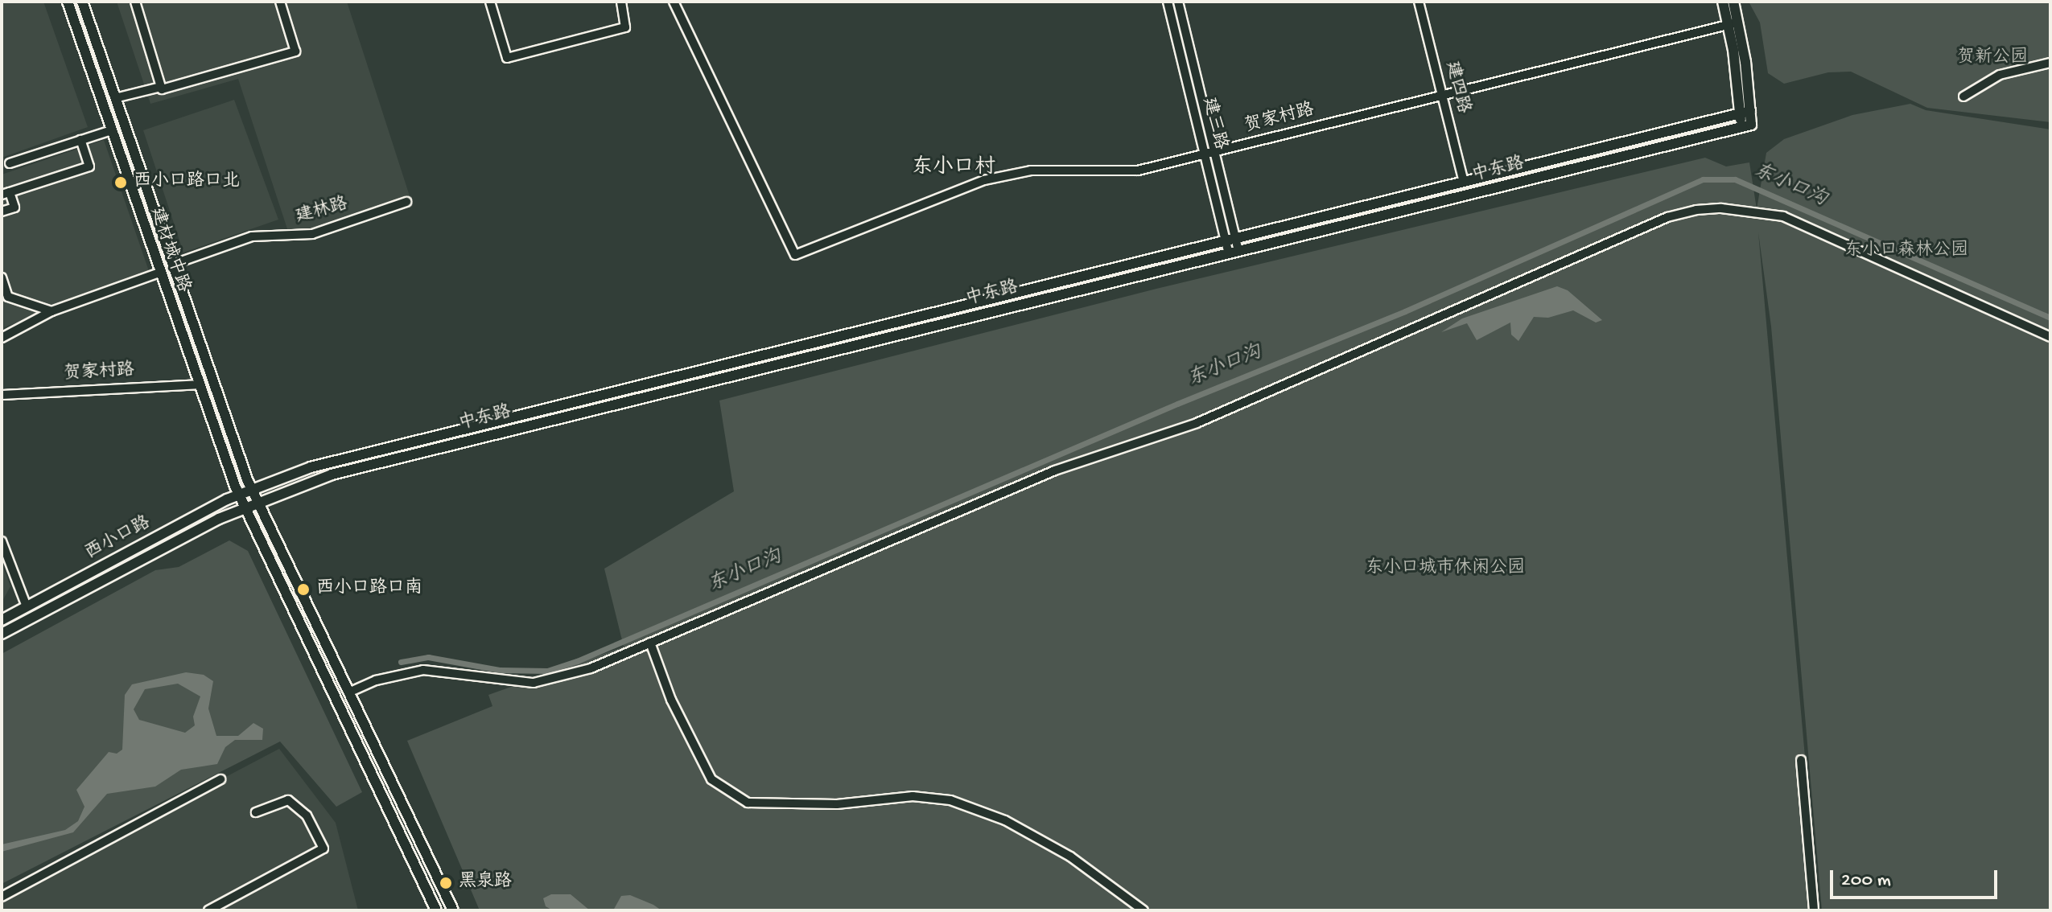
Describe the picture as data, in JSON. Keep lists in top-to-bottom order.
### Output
{
  "streets": {
    "main road": ["中东路", "建材城中路", "西小口路"],
    "street": [
      "建四路",
      "贺家村路",
      "建三路",
      "建林路"
    ]
  },
  "crossings": [
    ["建四路", "贺家村路"],
    ["建四路", "中东路"],
    ["贺家村路", "建三路"],
    ["贺家村路", "建材城中路"],
    ["建三路", "中东路"],
    ["中东路", "建材城中路"],
    ["中东路", "西小口路"],
    ["建林路", "建材城中路"],
    ["建材城中路", "西小口路"]
  ],
  "districts": ["东小口村"],
  "water": ["东小口沟"],
  "parks": ["贺新公园", "东小口森林公园", "东小口城市休闲公园"],
  "places": ["西小口路口北", "西小口路口南", "黑泉路"],
  "scale_bar": "200 m"
}
